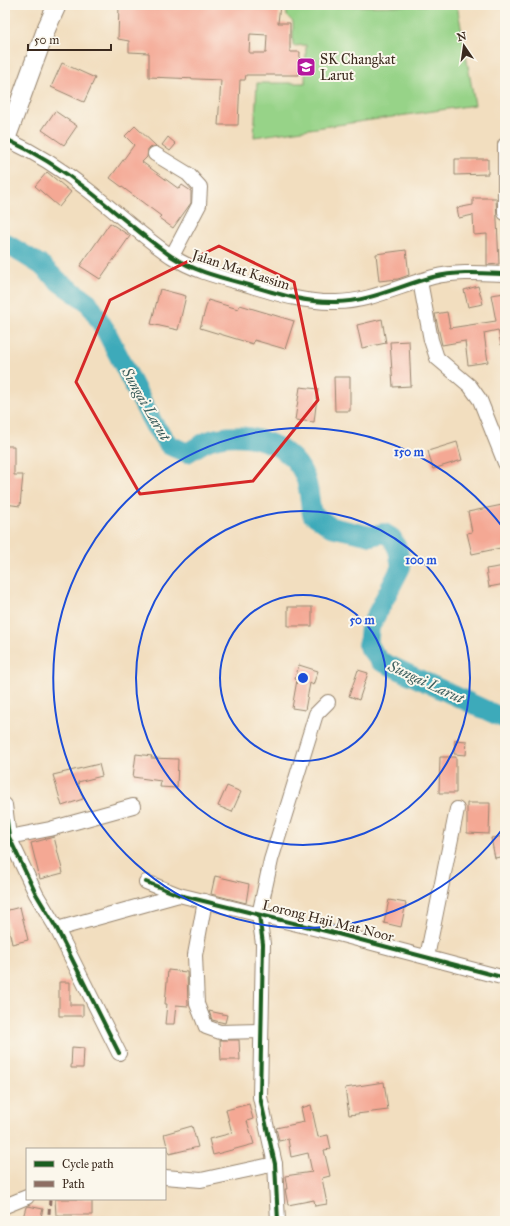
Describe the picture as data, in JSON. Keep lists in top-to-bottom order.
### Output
{
  "streets": {
    "street": ["Jalan Mat Kassim", "Lorong Haji Mat Noor"]
  },
  "water": ["Sungai Larut"],
  "places": {
    "school or university": ["SK Changkat Larut"]
  },
  "legend": ["Cycle path", "Path"],
  "scale_bar": "50 m",
  "north": "top",
  "rings": ["150 m", "100 m", "50 m"]
}
